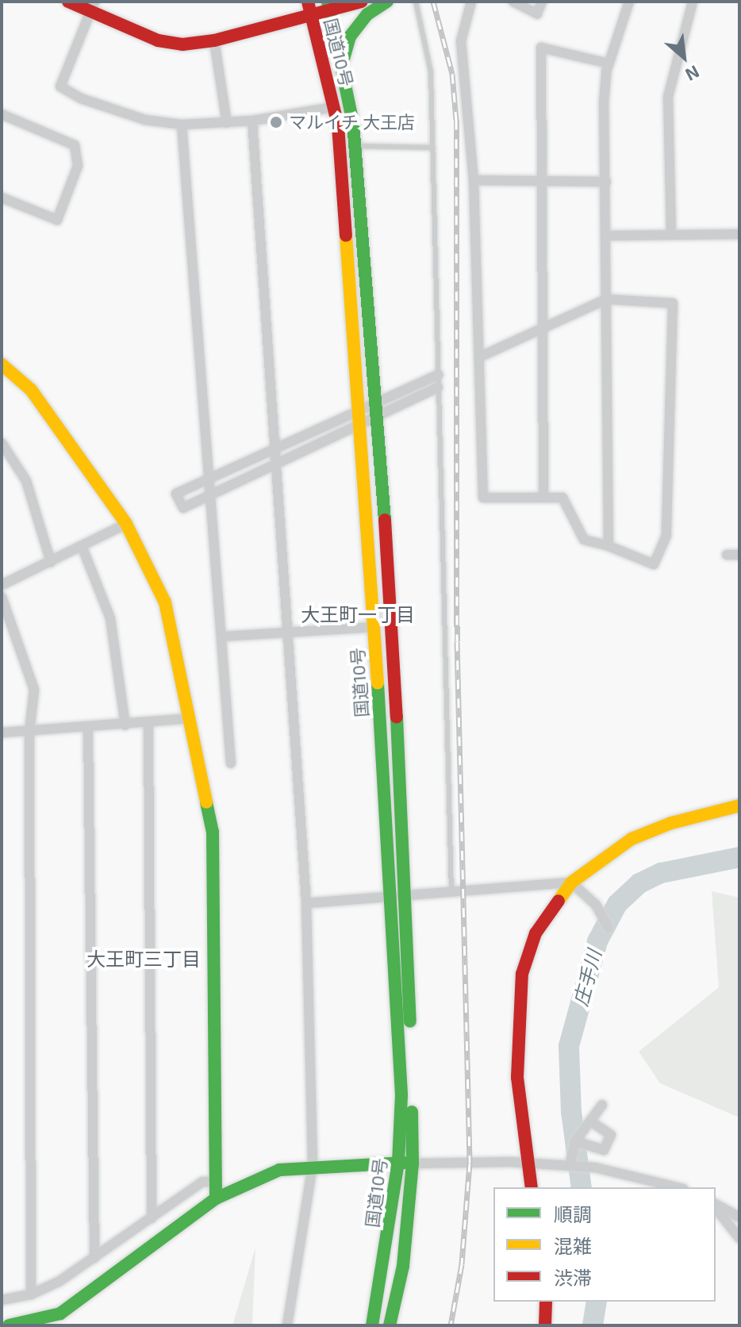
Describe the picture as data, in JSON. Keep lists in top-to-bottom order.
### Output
{
  "streets": {
    "main road": ["国道10号"]
  },
  "districts": ["大王町一丁目", "大王町三丁目"],
  "water": ["庄手川"],
  "places": ["マルイチ 大王店"],
  "legend": ["順調", "混雑", "渋滞"],
  "north": "bottom right"
}
